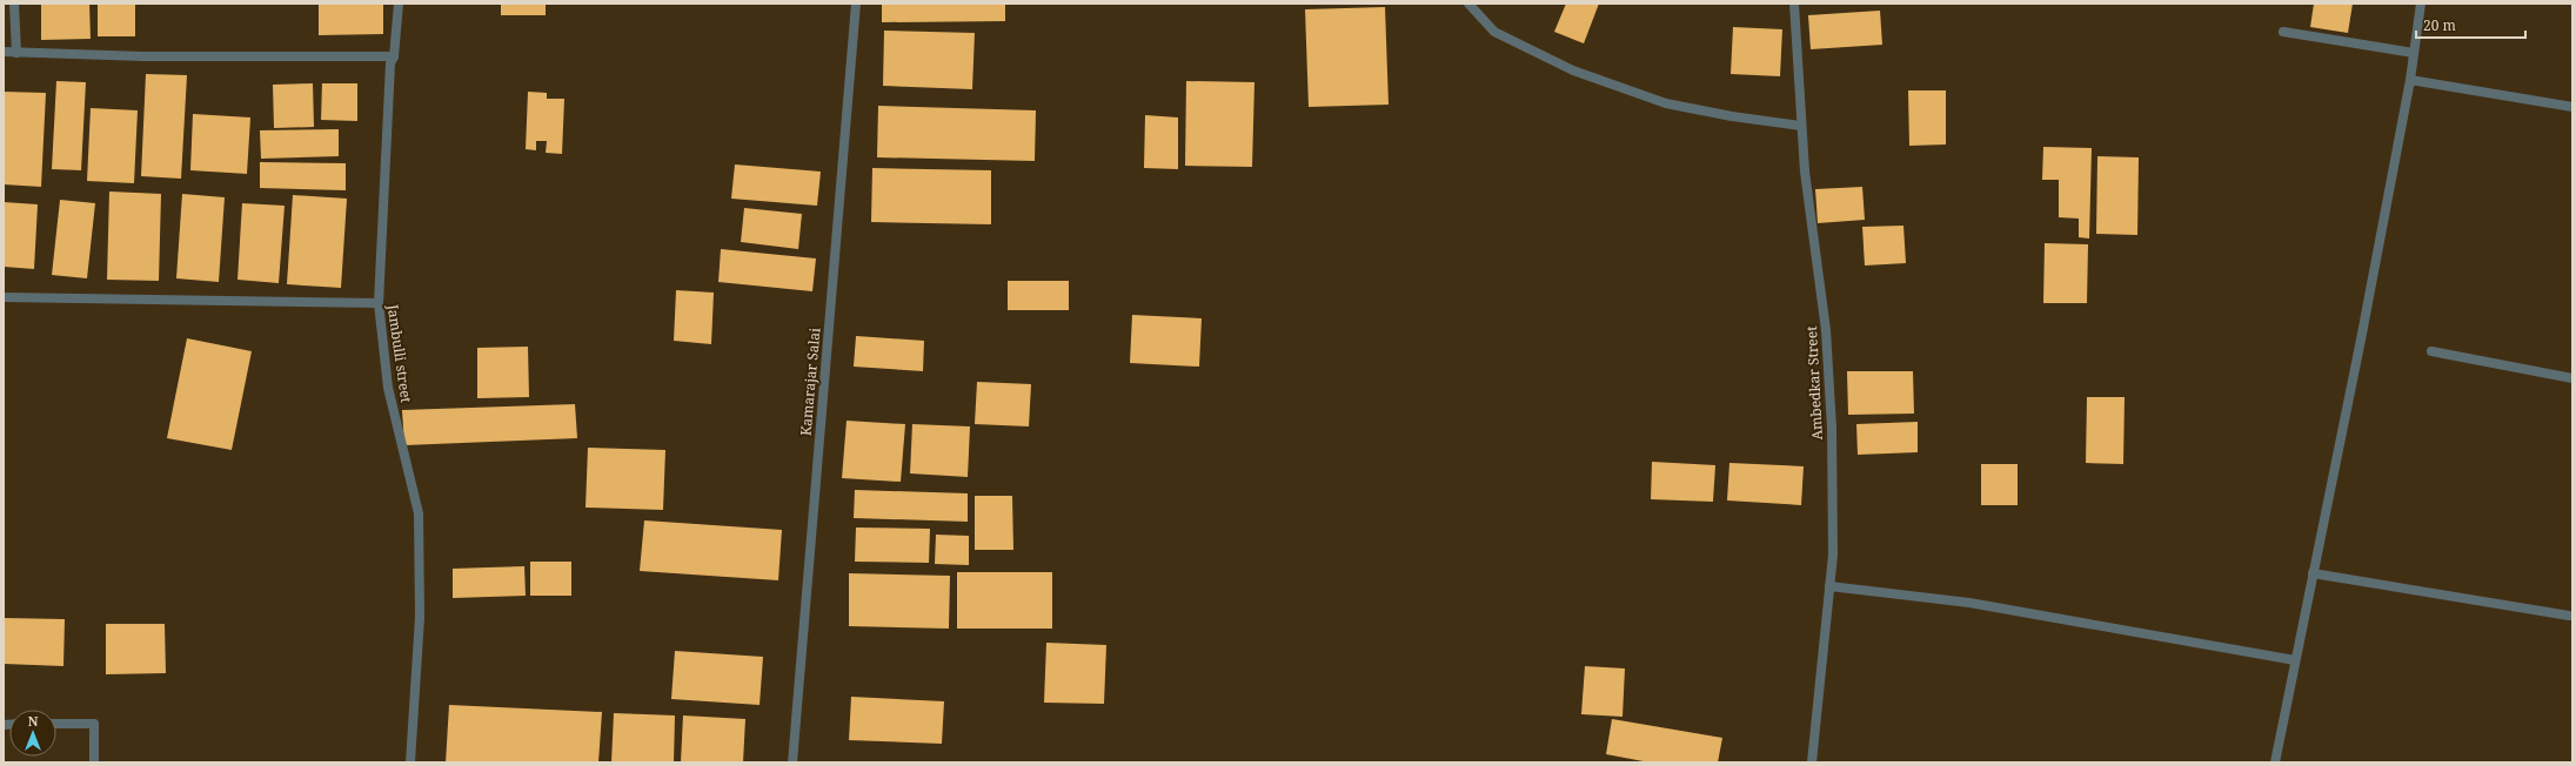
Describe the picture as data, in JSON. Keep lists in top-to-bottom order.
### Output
{
  "streets": {
    "street": ["Jambulli street", "Kamarajar Salai", "Ambedkar Street"]
  },
  "scale_bar": "20 m",
  "north": "top"
}
